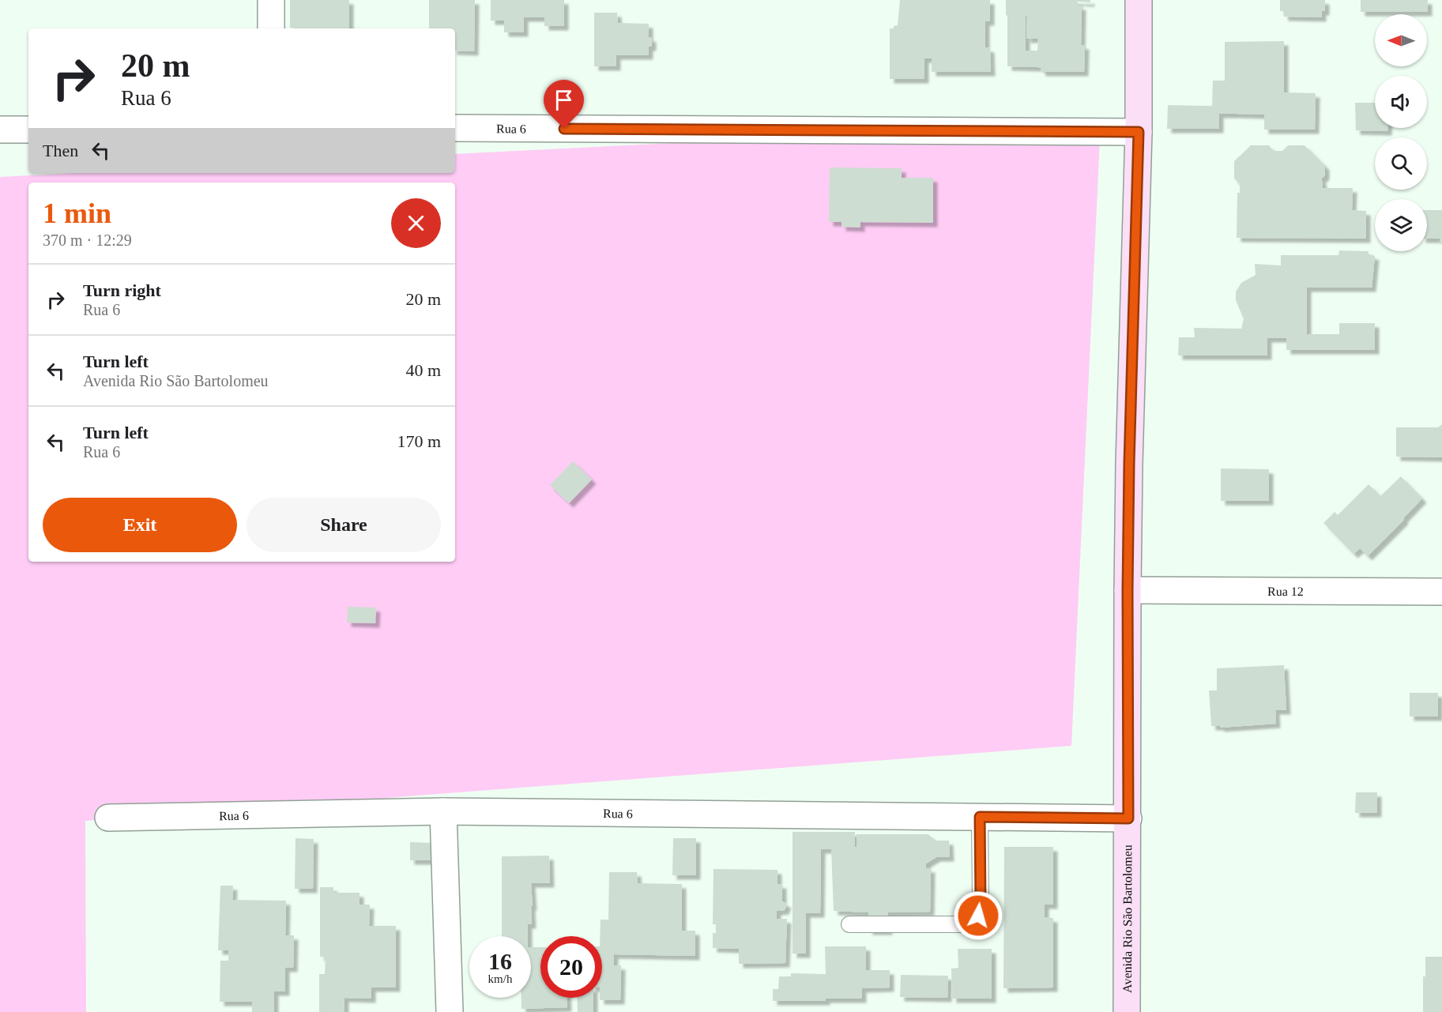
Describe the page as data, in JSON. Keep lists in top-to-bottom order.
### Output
{
  "streets": {
    "street": ["Rua 6", "Rua 12", "Avenida Rio São Bartolomeu"]
  },
  "crossings": [
    ["Rua 6", "Avenida Rio São Bartolomeu"],
    ["Rua 12", "Avenida Rio São Bartolomeu"]
  ],
  "north": "left",
  "page": {
    "turn": ["20 m", "Rua 6"],
    "then": "Then",
    "heading": ["1 min", "370 m · 12:29"],
    "list": [
      {
        "name": "Turn right",
        "note": "Rua 6",
        "value": "20 m"
      },
      {
        "name": "Turn left",
        "note": "Avenida Rio São Bartolomeu",
        "value": "40 m"
      },
      {
        "name": "Turn left",
        "note": "Rua 6",
        "value": "170 m"
      }
    ],
    "buttons": ["Exit", "Share"],
    "speed": "16 km/h",
    "limit": "20"
  }
}
